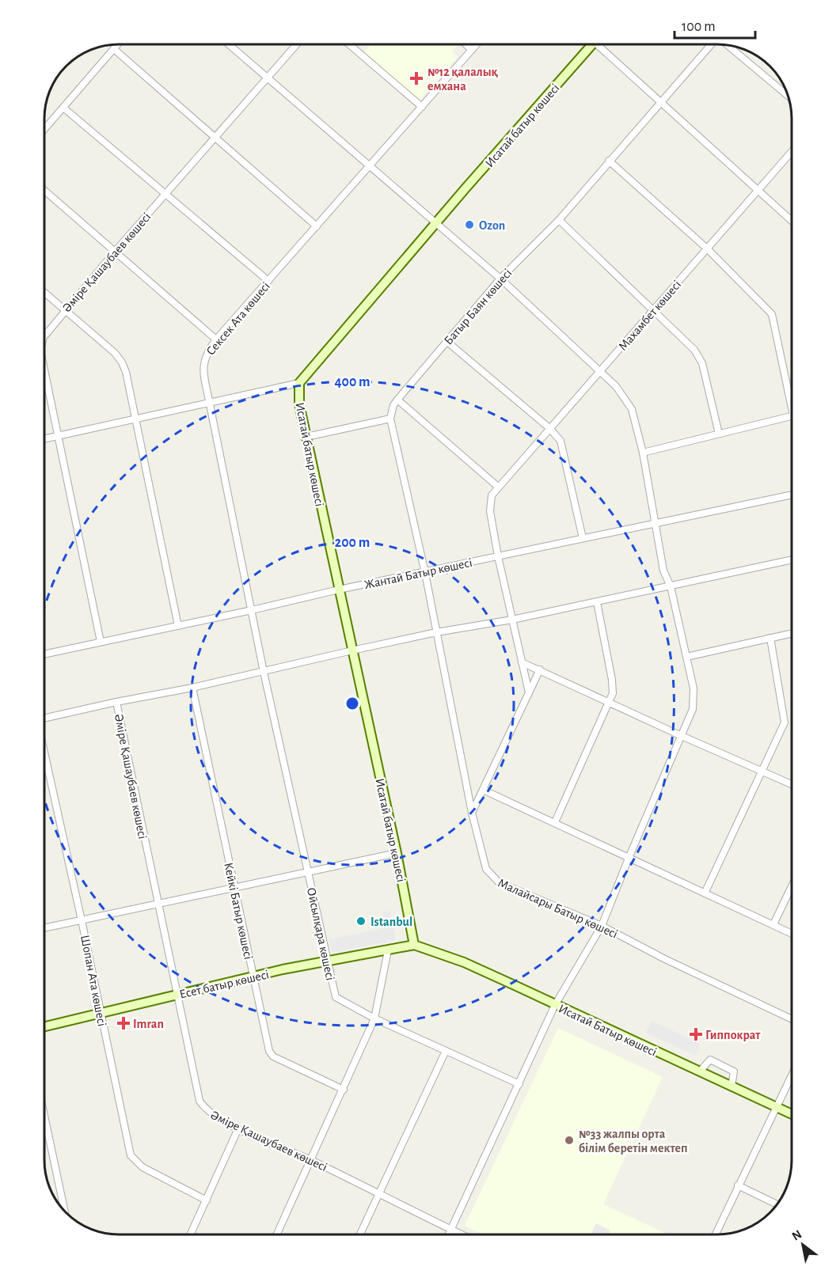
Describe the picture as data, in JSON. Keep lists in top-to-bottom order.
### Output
{
  "streets": {
    "street": [
      "Исатай батыр көшесі",
      "Әміре Қашаубаев көшесі",
      "Батыр Баян көшесі",
      "Махамбет көшесі",
      "Сексек Ата көшесі",
      "Жантай Батыр көшесі",
      "Малайсары Батыр көшесі",
      "Кейкі Батыр көшесі",
      "Ойсылқара көшесі",
      "Шопан Ата көшесі",
      "Есет батыр көшесі",
      "Исатай Батыр көшесі"
    ]
  },
  "crossings": [
    ["Исатай батыр көшесі", "Жантай Батыр көшесі"],
    ["Исатай батыр көшесі", "Есет батыр көшесі"],
    ["Исатай батыр көшесі", "Исатай Батыр көшесі"],
    ["Әміре Қашаубаев көшесі", "Есет батыр көшесі"],
    ["Сексек Ата көшесі", "Жантай Батыр көшесі"],
    ["Сексек Ата көшесі", "Ойсылқара көшесі"],
    ["Кейкі Батыр көшесі", "Есет батыр көшесі"],
    ["Ойсылқара көшесі", "Есет батыр көшесі"],
    ["Шопан Ата көшесі", "Есет батыр көшесі"],
    ["Есет батыр көшесі", "Исатай Батыр көшесі"]
  ],
  "places": {
    "health": ["№12 қалалық емхана", "Imran", "Гиппократ"],
    "other": ["Ozon", "Istanbul", "№33 жалпы орта білім беретін мектеп"]
  },
  "scale_bar": "100 m",
  "north": "top left",
  "rings": ["400 m", "200 m"]
}
